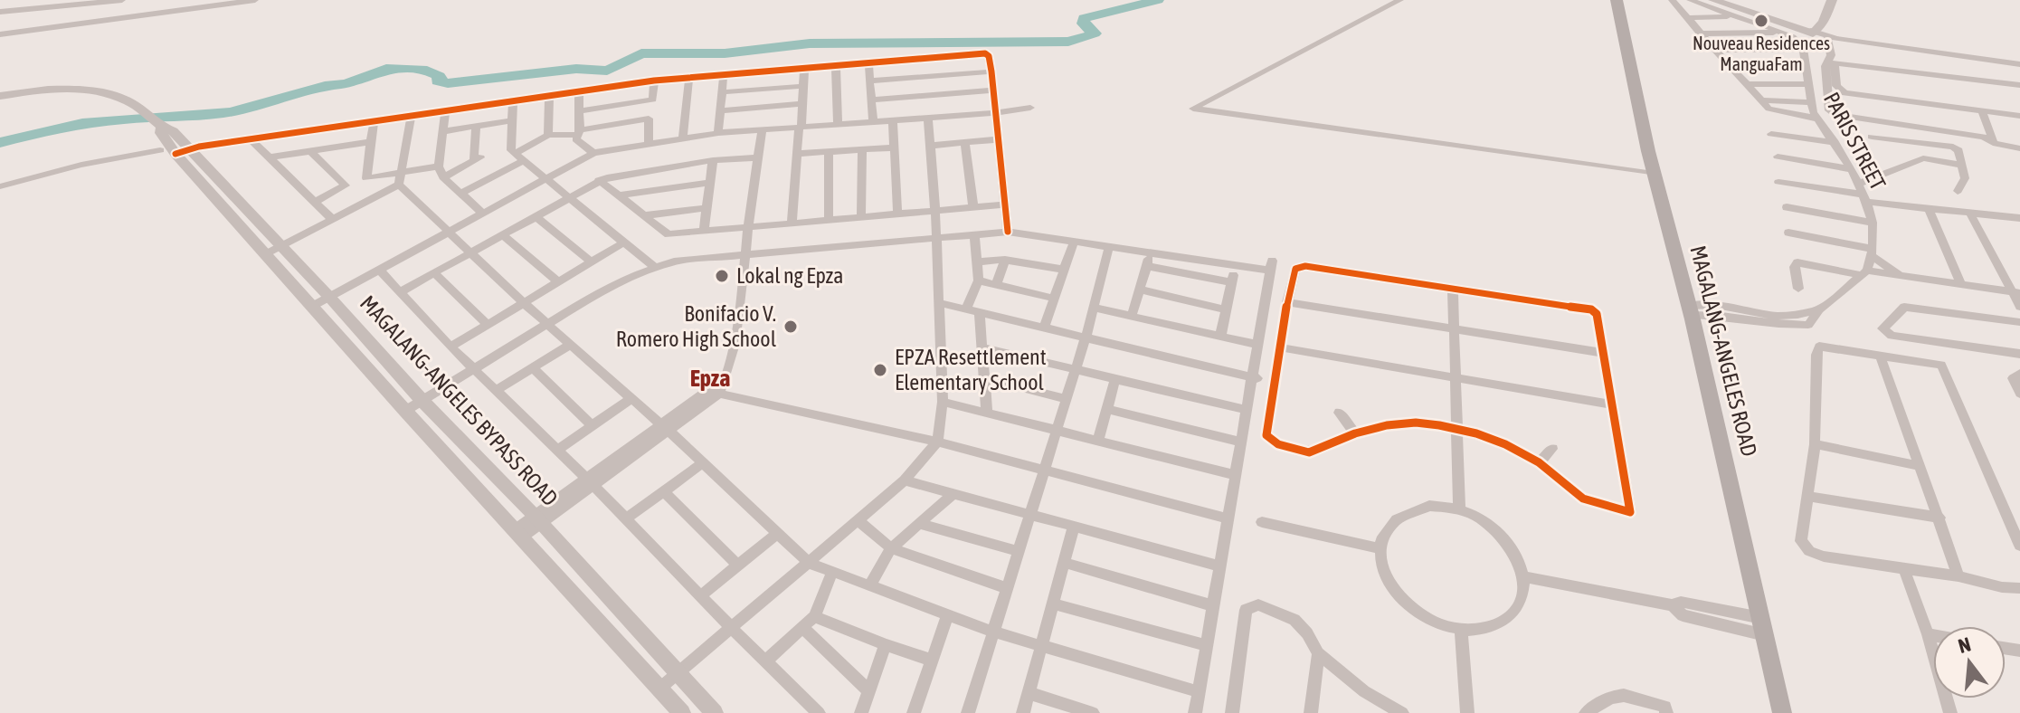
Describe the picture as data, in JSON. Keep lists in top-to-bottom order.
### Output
{
  "streets": {
    "main road": ["MAGALANG-ANGELES ROAD"],
    "street": ["PARIS STREET", "MAGALANG-ANGELES BYPASS ROAD"]
  },
  "districts": ["Epza"],
  "places": [
    "Nouveau Residences ManguaFam",
    "Lokal ng Epza",
    "Bonifacio V. Romero High School",
    "EPZA Resettlement Elementary School"
  ],
  "north": "top"
}
